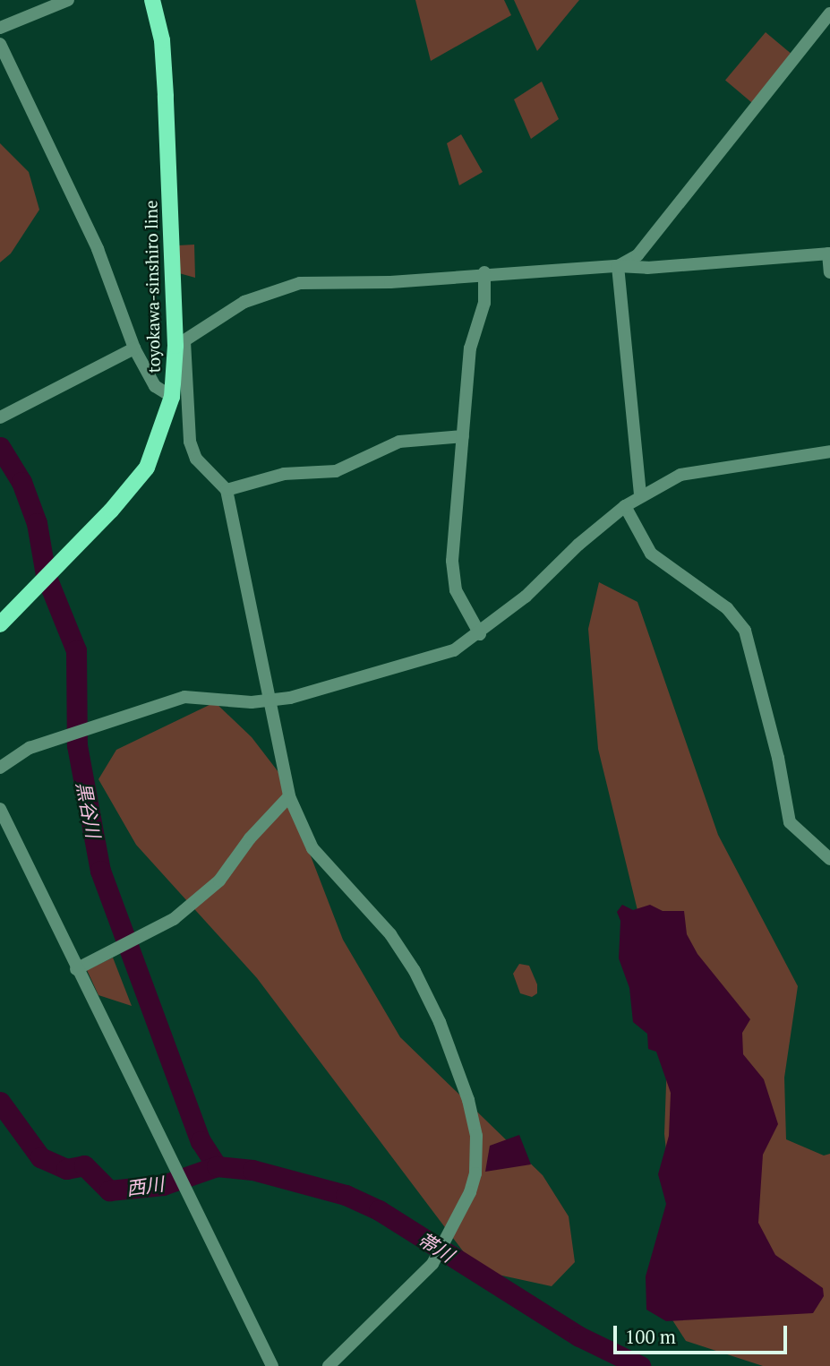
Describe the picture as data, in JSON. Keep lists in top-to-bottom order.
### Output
{
  "streets": {
    "main road": ["toyokawa-sinshiro line"]
  },
  "water": ["黒谷川", "西川", "帯川"],
  "scale_bar": "100 m"
}
